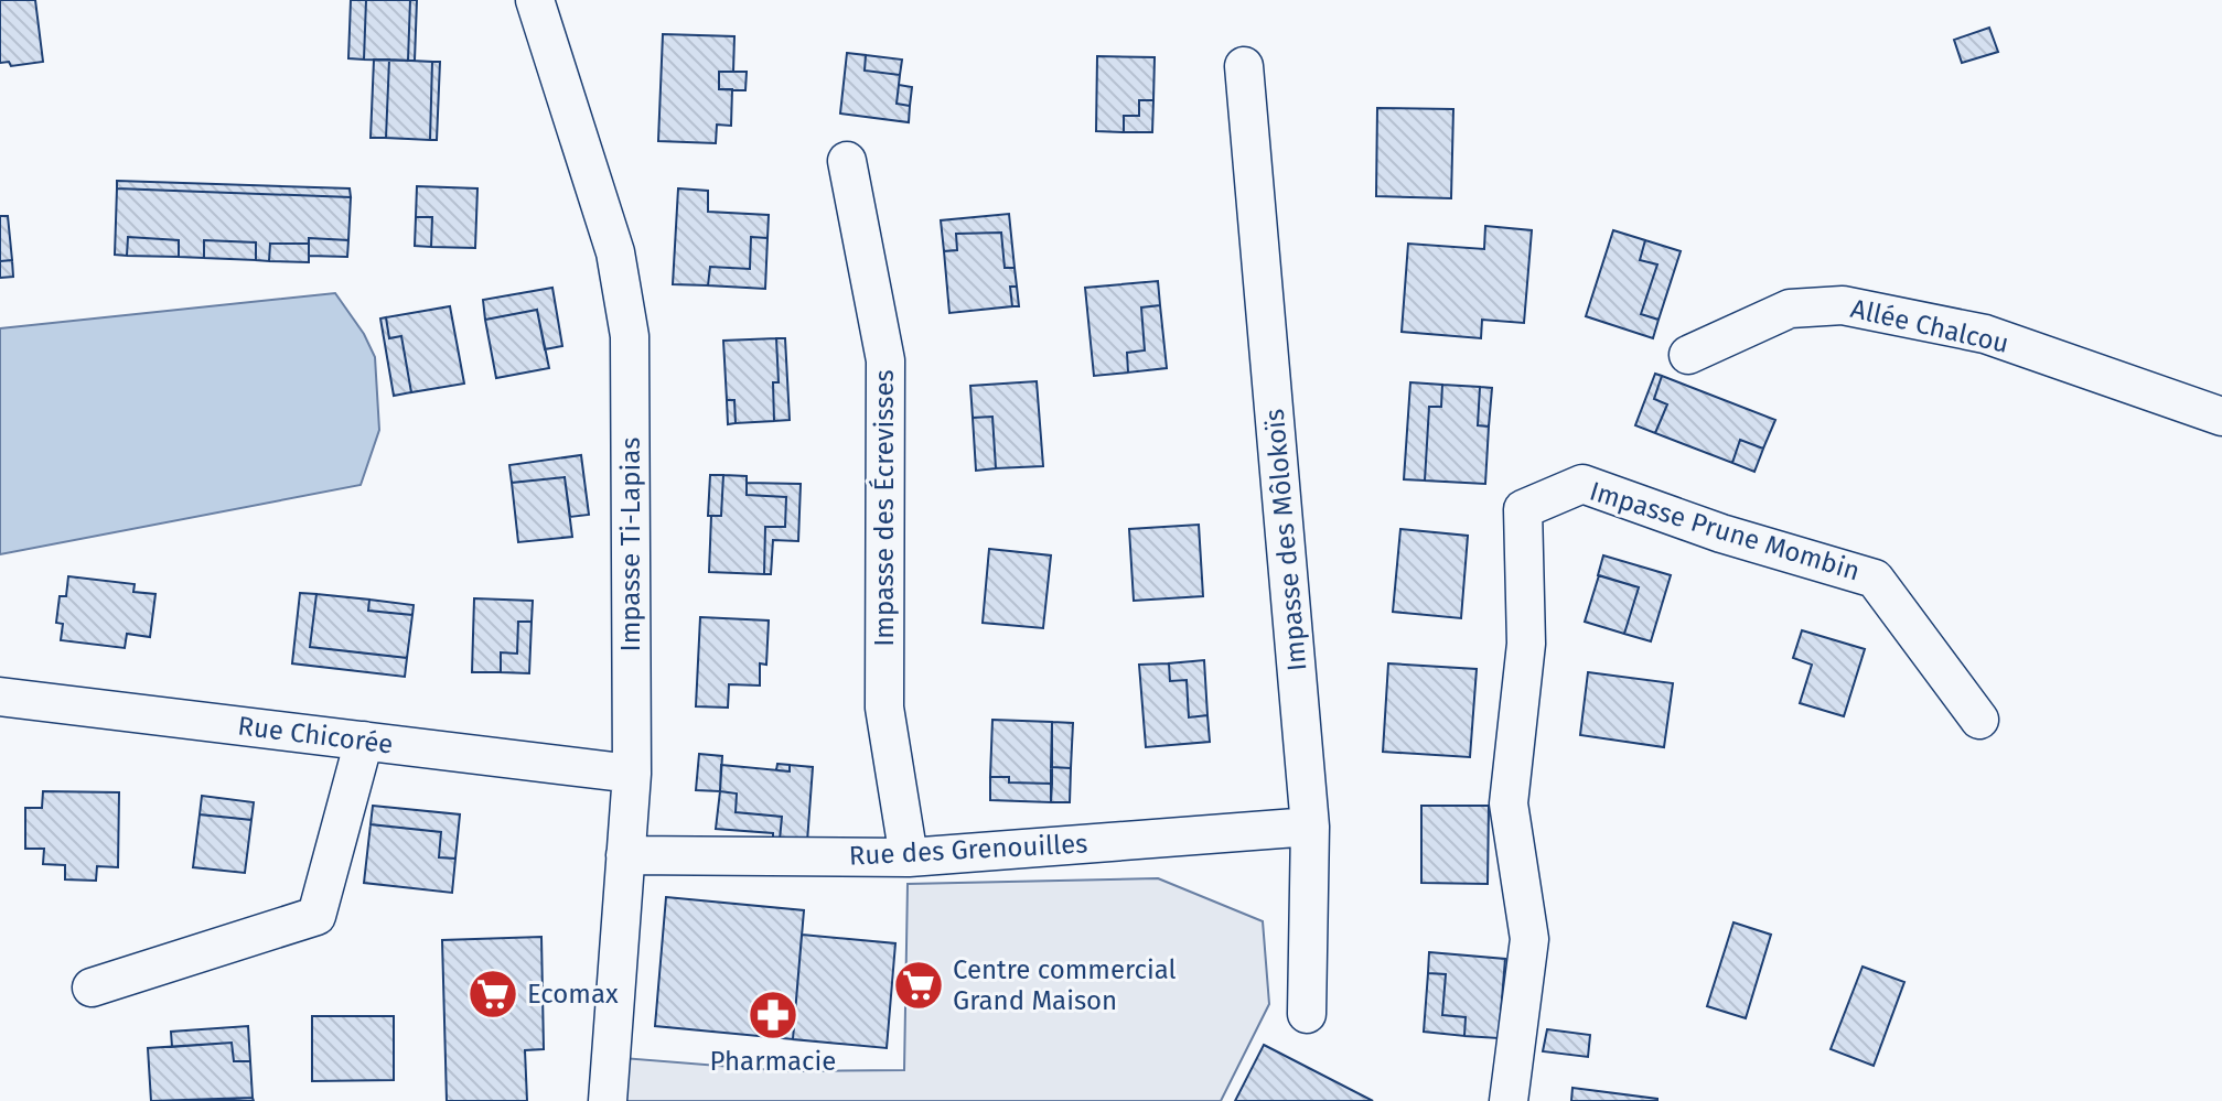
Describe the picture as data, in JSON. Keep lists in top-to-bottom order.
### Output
{
  "streets": {
    "street": [
      "Allée Chalcou",
      "Impasse des Écrevisses",
      "Impasse Prune Mombin",
      "Impasse des Môlokoïs",
      "Impasse Ti-Lapias",
      "Rue Chicorée",
      "Rue des Grenouilles"
    ]
  },
  "crossings": [
    ["Impasse des Écrevisses", "Rue des Grenouilles"],
    ["Impasse des Môlokoïs", "Rue des Grenouilles"],
    ["Impasse Ti-Lapias", "Rue Chicorée"],
    ["Impasse Ti-Lapias", "Rue des Grenouilles"]
  ],
  "places": {
    "supermarket": ["Centre commercial Grand Maison", "Ecomax"],
    "pharmacy": ["Pharmacie"]
  }
}
